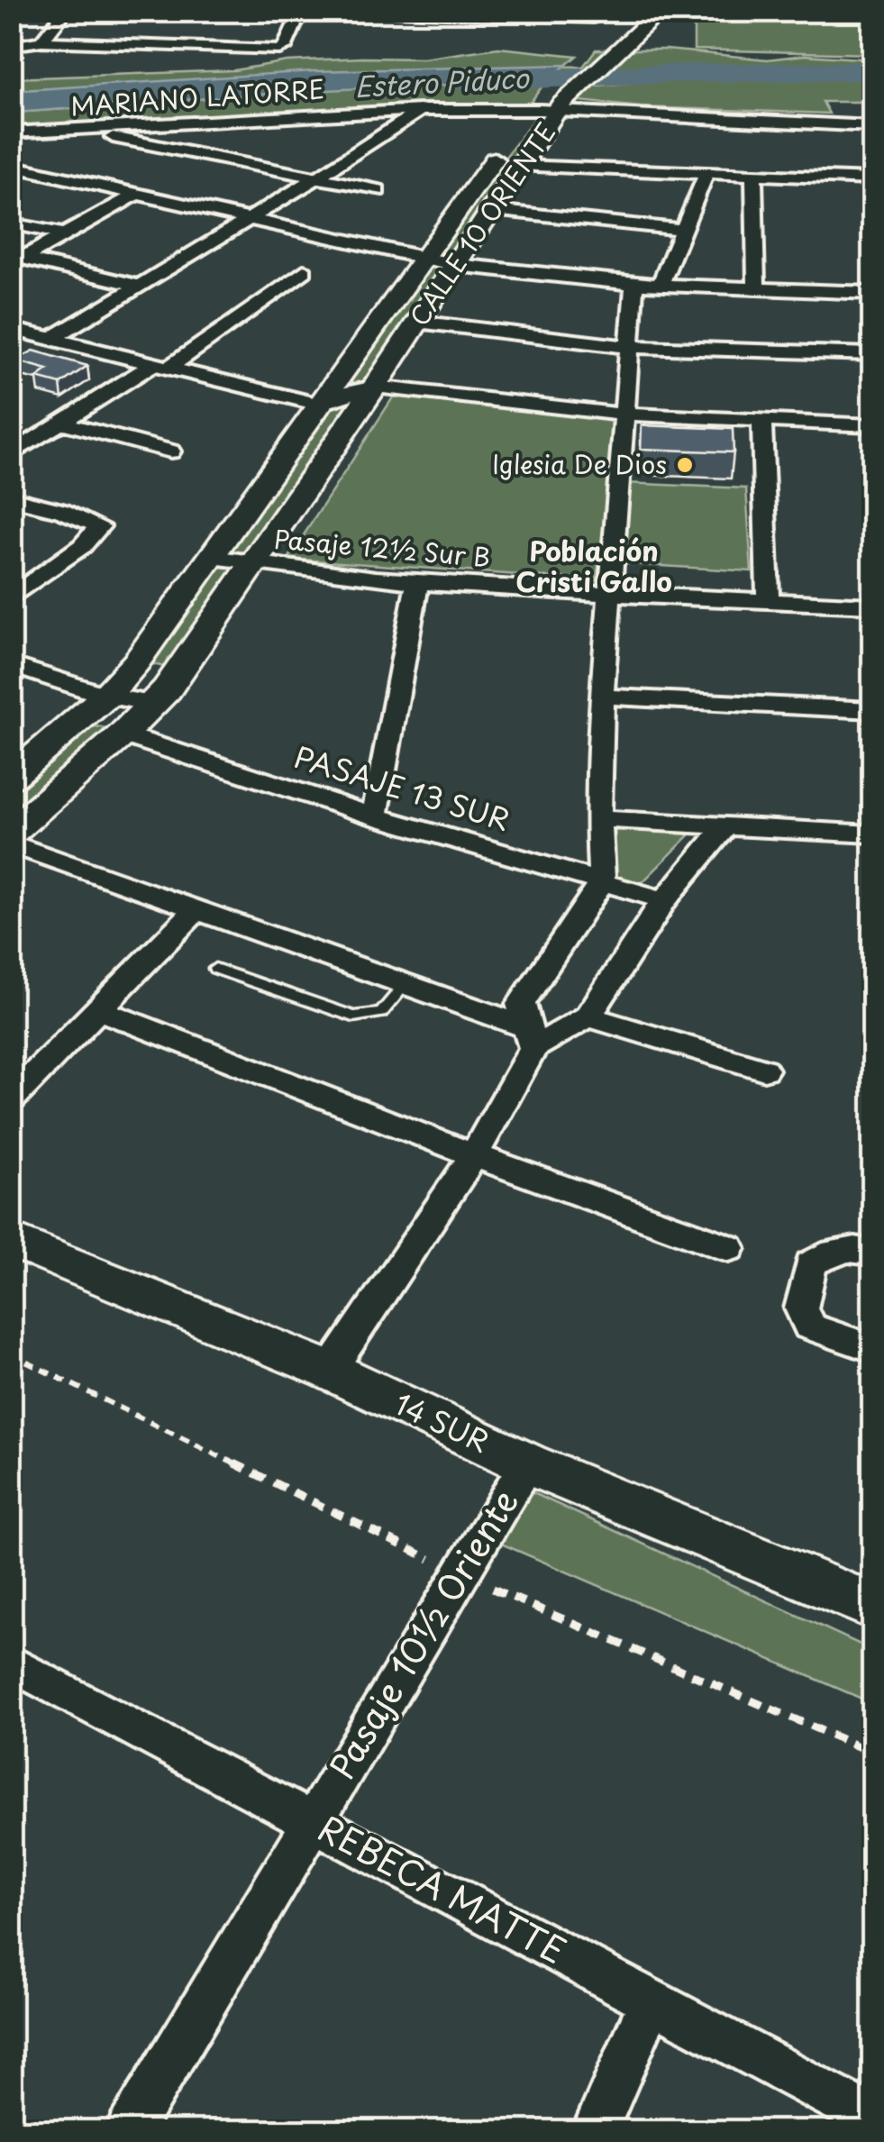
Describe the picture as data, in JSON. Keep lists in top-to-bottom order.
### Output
{
  "streets": {
    "main road": ["CALLE 10 ORIENTE", "14 SUR"],
    "street": [
      "MARIANO LATORRE",
      "Pasaje 12½ Sur B",
      "PASAJE 13 SUR",
      "Pasaje 10½ Oriente",
      "REBECA MATTE"
    ]
  },
  "crossings": [
    ["MARIANO LATORRE", "CALLE 10 ORIENTE"],
    ["CALLE 10 ORIENTE", "Pasaje 12½ Sur B"],
    ["CALLE 10 ORIENTE", "PASAJE 13 SUR"],
    ["14 SUR", "Pasaje 10½ Oriente"],
    ["Pasaje 10½ Oriente", "REBECA MATTE"]
  ],
  "districts": ["Población Cristi Gallo"],
  "water": ["Estero Piduco"],
  "places": ["Iglesia De Dios"]
}
